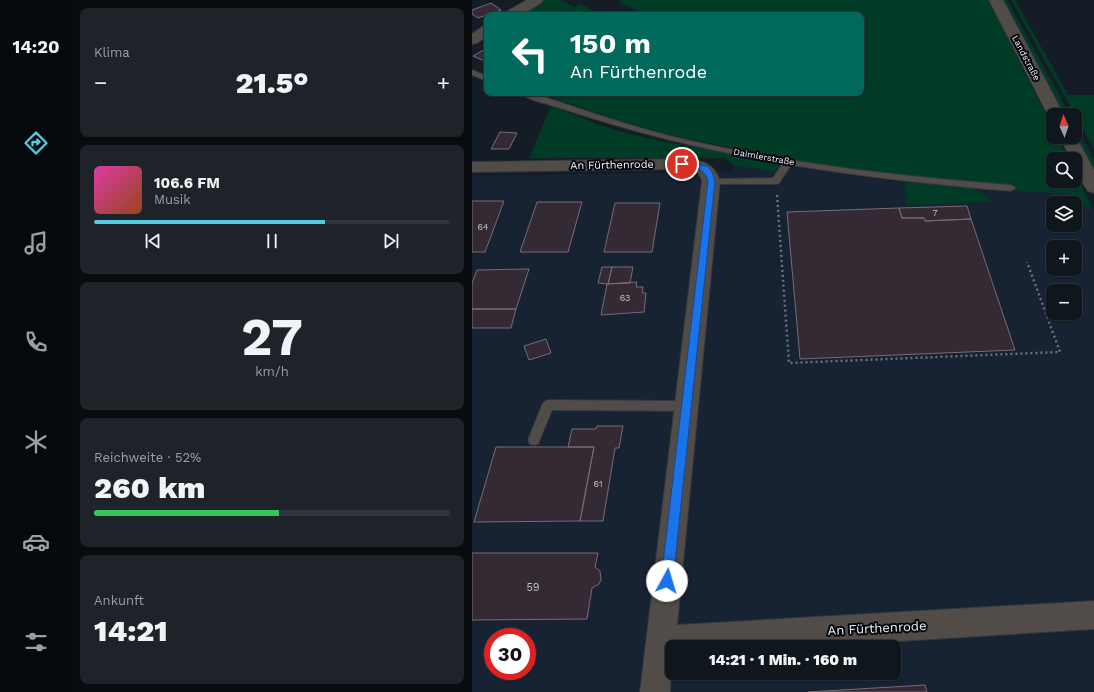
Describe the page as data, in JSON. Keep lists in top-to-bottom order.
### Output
{
  "streets": {
    "street": ["Landstraße", "An Fürthenrode"],
    "lane": ["Daimlerstraße"]
  },
  "house_numbers": [
    "7",
    "64",
    "63",
    "61",
    "59"
  ],
  "north": "top",
  "page": {
    "tabs": "14:20",
    "tile": [
      "Klima",
      ["27", "km/h"],
      ["Reichweite · 52%", "260 km"],
      ["Ankunft", "14:21"]
    ],
    "turn": ["150 m", "An Fürthenrode"],
    "heat": ["−", "21.5°", "+"],
    "map_buttons": ["+", "−"],
    "song": ["106.6 FM", "Musik"],
    "limit": "30",
    "trip": "14:21 · 1 Min. · 160 m"
  }
}
